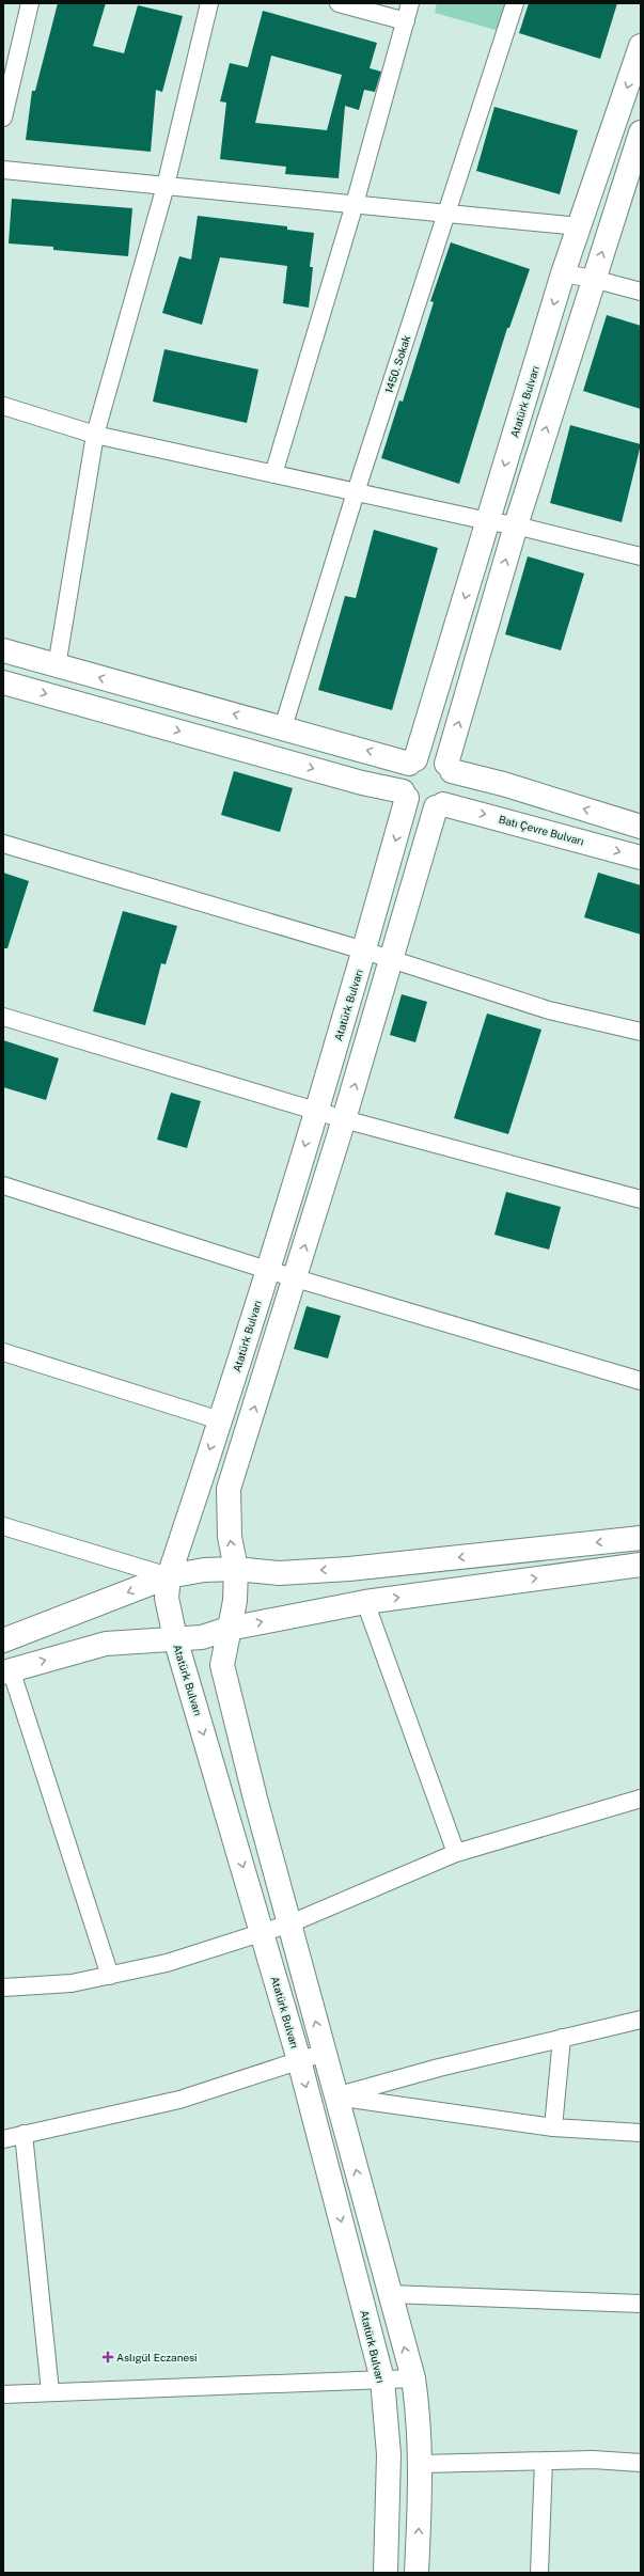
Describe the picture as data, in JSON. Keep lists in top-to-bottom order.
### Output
{
  "streets": {
    "main road": ["Atatürk Bulvarı", "Batı Çevre Bulvarı"],
    "street": ["1450. Sokak"]
  },
  "crossings": [
    ["Atatürk Bulvarı", "Batı Çevre Bulvarı"]
  ],
  "places": {
    "health": ["Aslıgül Eczanesi"]
  }
}
